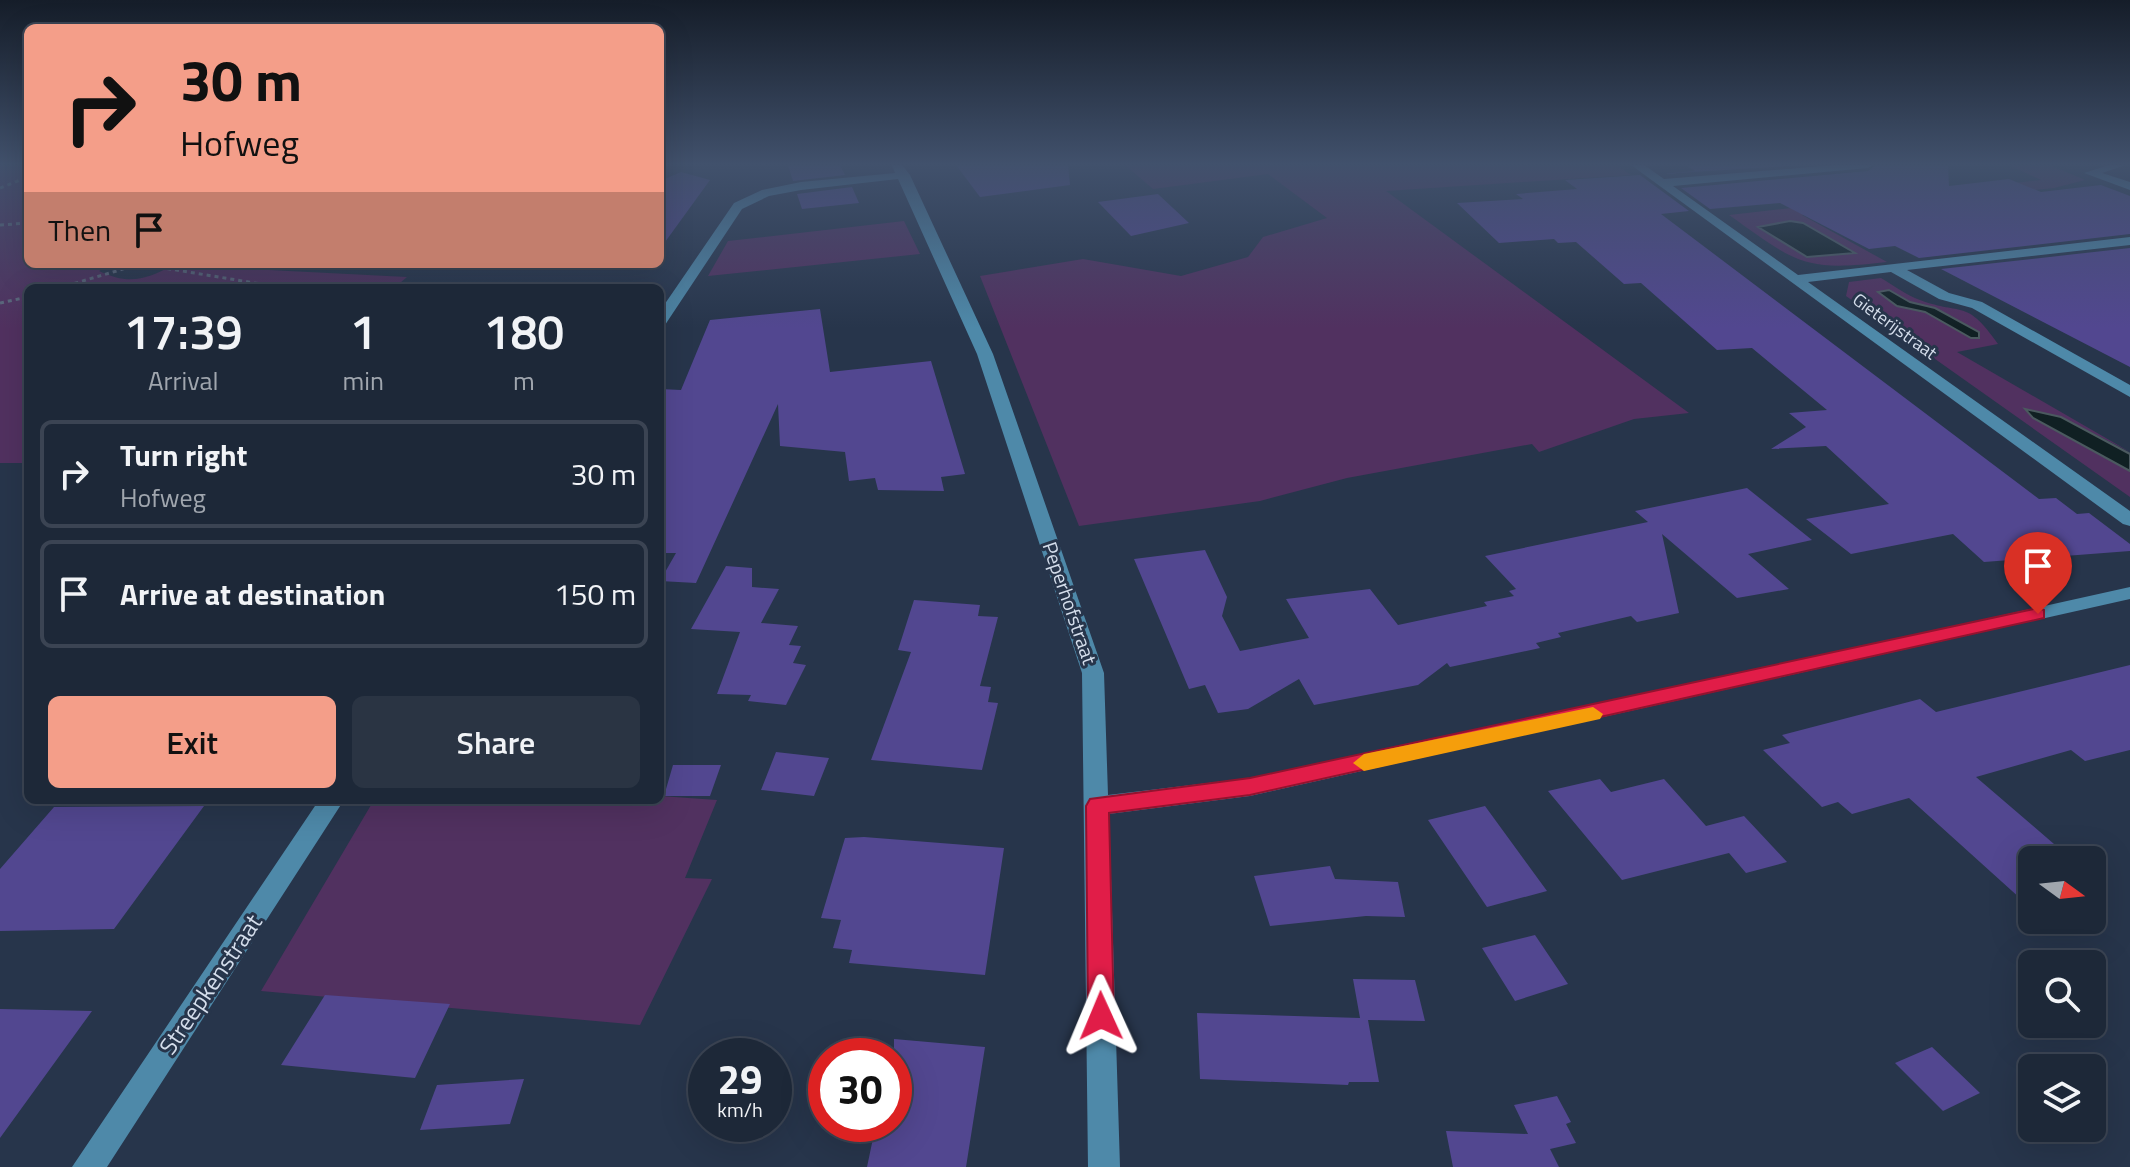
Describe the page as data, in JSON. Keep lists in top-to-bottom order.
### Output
{
  "streets": {
    "street": ["Gieterijstraat", "Peperhofstraat", "Streepkenstraat"]
  },
  "north": "right",
  "page": {
    "turn": ["30 m", "Hofweg"],
    "then": "Then",
    "eta": [
      "17:39",
      "Arrival",
      "1",
      "min",
      "180",
      "m"
    ],
    "list": [
      {
        "name": "Turn right",
        "note": "Hofweg",
        "value": "30 m"
      },
      {
        "name": "Arrive at destination",
        "value": "150 m"
      }
    ],
    "buttons": ["Exit", "Share"],
    "speed": "29 km/h",
    "limit": "30"
  }
}
